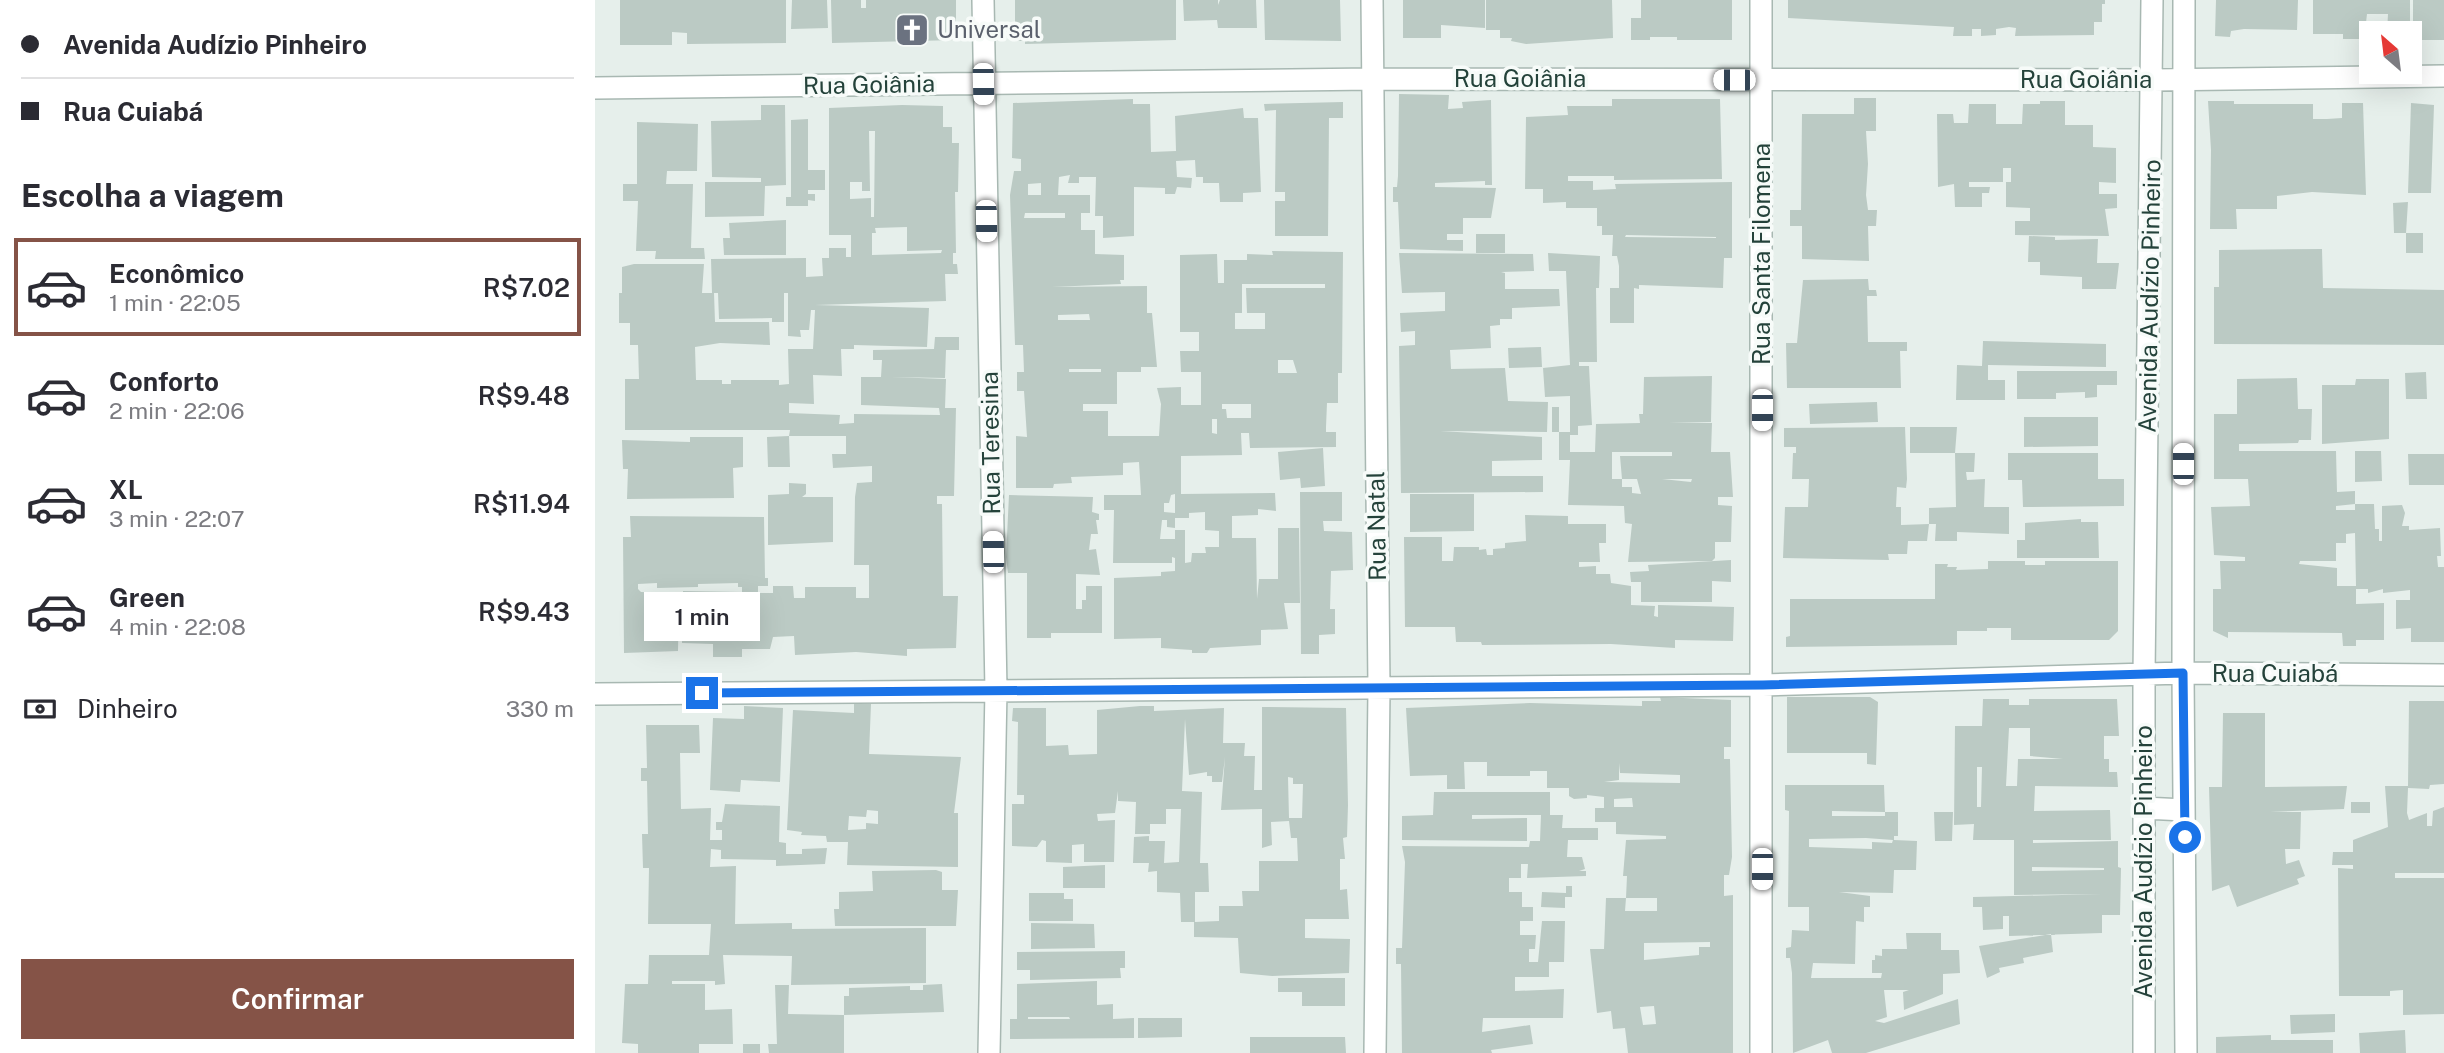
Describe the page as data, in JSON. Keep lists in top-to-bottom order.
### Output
{
  "streets": {
    "street": [
      "Rua Goiânia",
      "Rua Santa Filomena",
      "Avenida Audízio Pinheiro",
      "Rua Teresina",
      "Rua Natal",
      "Rua Cuiabá"
    ]
  },
  "crossings": [
    ["Rua Goiânia", "Rua Santa Filomena"],
    ["Rua Goiânia", "Avenida Audízio Pinheiro"],
    ["Rua Goiânia", "Rua Teresina"],
    ["Rua Goiânia", "Rua Natal"],
    ["Rua Santa Filomena", "Rua Cuiabá"],
    ["Avenida Audízio Pinheiro", "Rua Cuiabá"],
    ["Rua Teresina", "Rua Cuiabá"],
    ["Rua Natal", "Rua Cuiabá"]
  ],
  "places": {
    "church": ["Universal"]
  },
  "north": "top left",
  "page": {
    "banner": ["Avenida Audízio Pinheiro", "Rua Cuiabá"],
    "heading": "Escolha a viagem",
    "list": [
      {
        "name": "Econômico",
        "note": "1 min · 22:05",
        "value": "R$7.02"
      },
      {
        "name": "Conforto",
        "note": "2 min · 22:06",
        "value": "R$9.48"
      },
      {
        "name": "XL",
        "note": "3 min · 22:07",
        "value": "R$11.94"
      },
      {
        "name": "Green",
        "note": "4 min · 22:08",
        "value": "R$9.43"
      }
    ],
    "bubble": "1 min",
    "pay": ["Dinheiro", "330 m"],
    "buttons": "Confirmar"
  }
}
